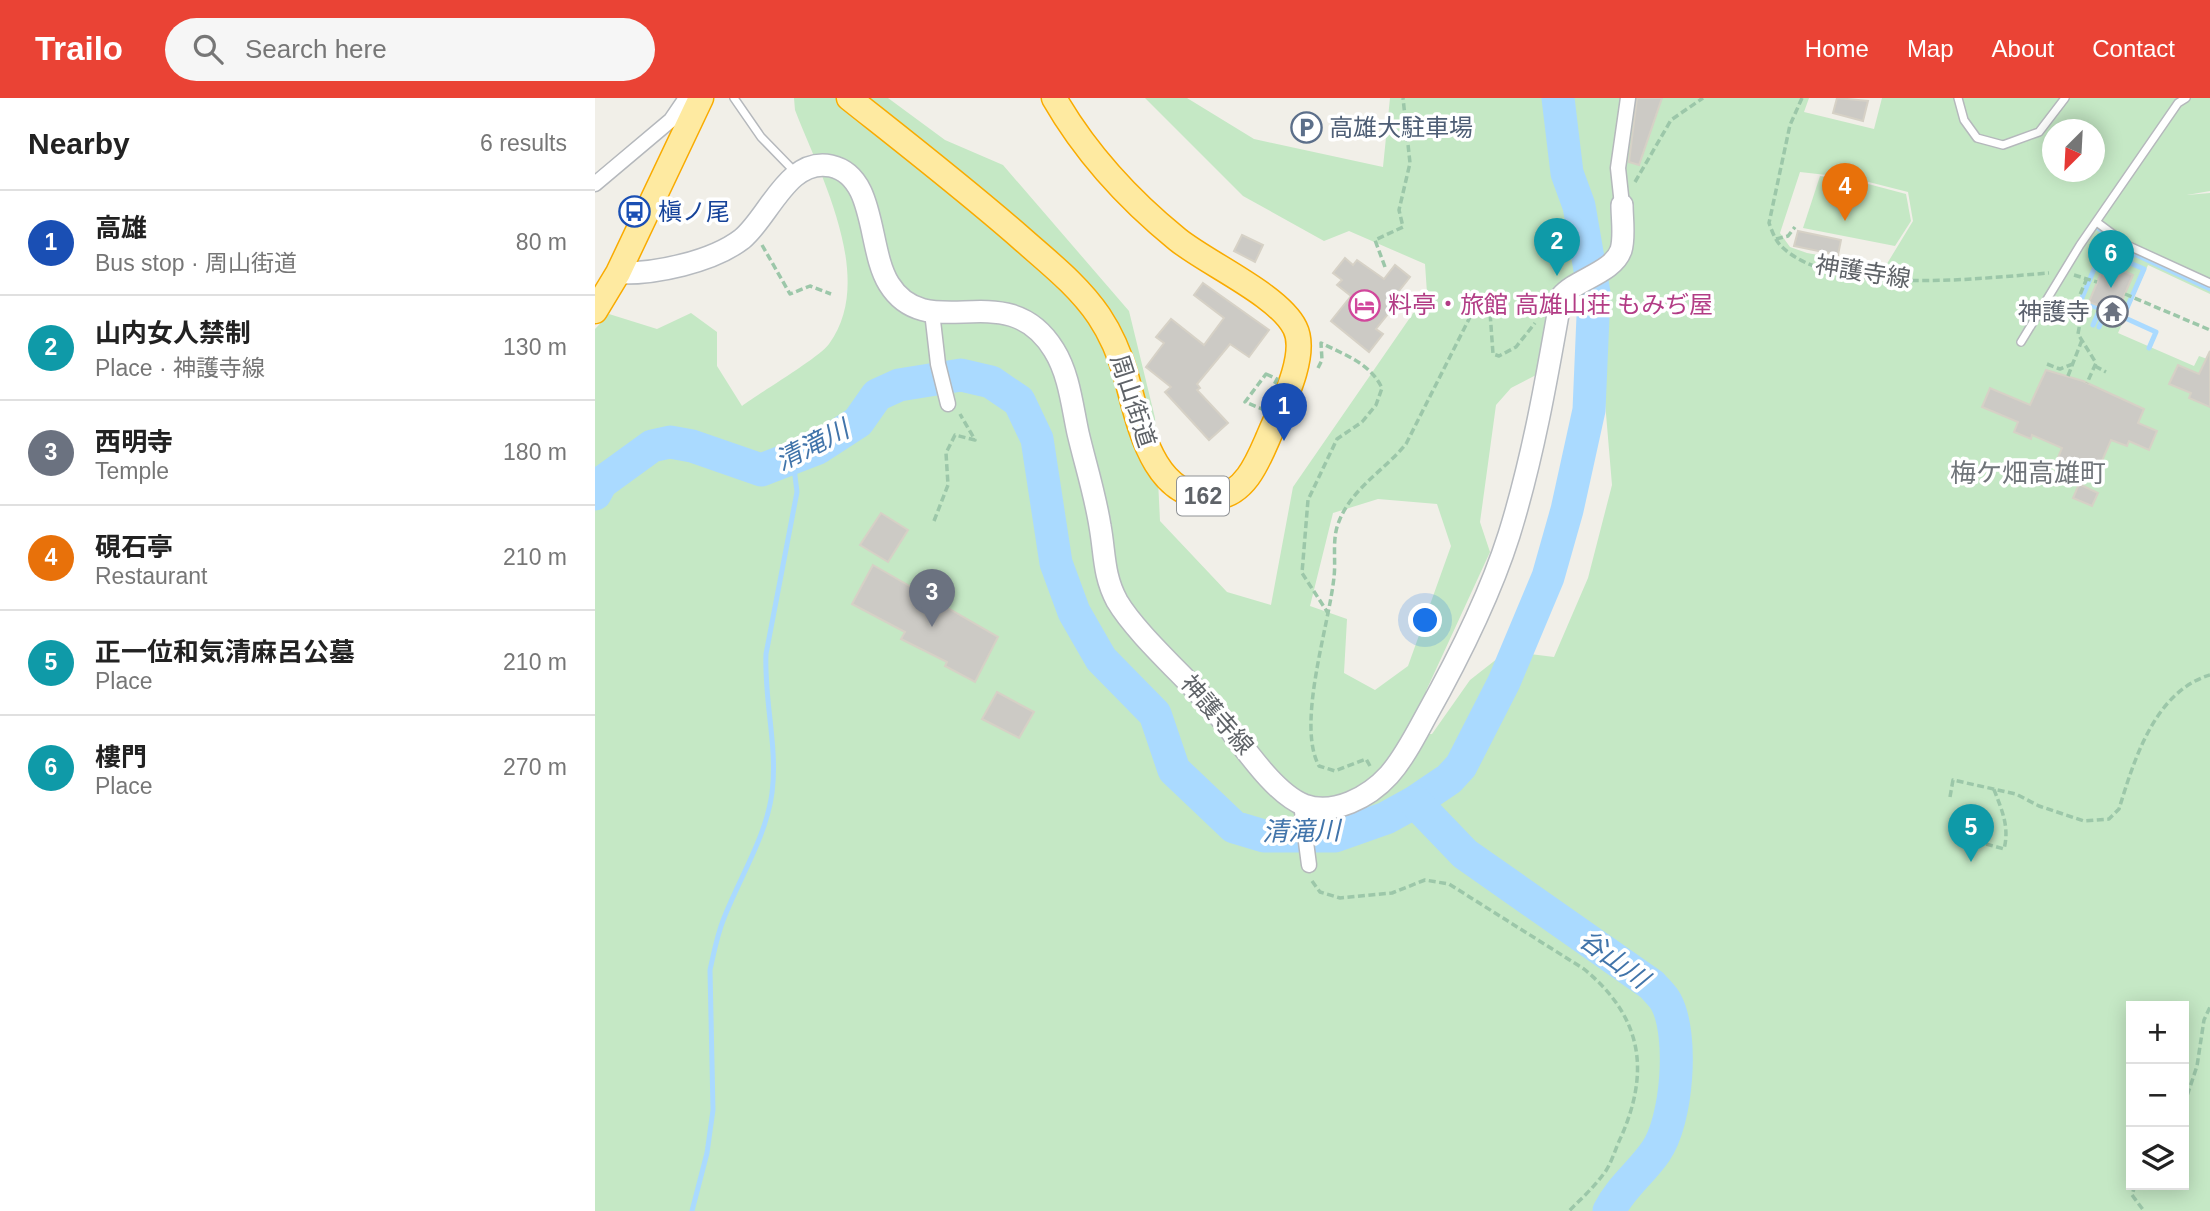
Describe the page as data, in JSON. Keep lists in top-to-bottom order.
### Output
{
  "streets": {
    "highway": ["周山街道", "162"],
    "main road": ["神護寺線"]
  },
  "districts": ["梅ケ畑高雄町"],
  "water": ["清滝川", "谷山川"],
  "places": {
    "parking": ["高雄大駐車場"],
    "bus stop": ["槇ノ尾"],
    "hotel": ["料亭・旅館 高雄山荘 もみぢ屋"],
    "temple": ["神護寺"]
  },
  "north": "bottom left",
  "page": {
    "header": "Trailo",
    "search": "Search here",
    "nav": [
      "Home",
      "Map",
      "About",
      "Contact"
    ],
    "heading": ["Nearby", "6 results"],
    "pins": [
      "4",
      "2",
      "6",
      "1",
      "3",
      "5"
    ],
    "list": [
      {
        "mark": "1",
        "name": "高雄",
        "note": "Bus stop · 周山街道",
        "value": "80 m"
      },
      {
        "mark": "2",
        "name": "山内女人禁制",
        "note": "Place · 神護寺線",
        "value": "130 m"
      },
      {
        "mark": "3",
        "name": "西明寺",
        "note": "Temple",
        "value": "180 m"
      },
      {
        "mark": "4",
        "name": "硯石亭",
        "note": "Restaurant",
        "value": "210 m"
      },
      {
        "mark": "5",
        "name": "正一位和気清麻呂公墓",
        "note": "Place",
        "value": "210 m"
      },
      {
        "mark": "6",
        "name": "樓門",
        "note": "Place",
        "value": "270 m"
      }
    ],
    "map_buttons": ["+", "−"]
  }
}
